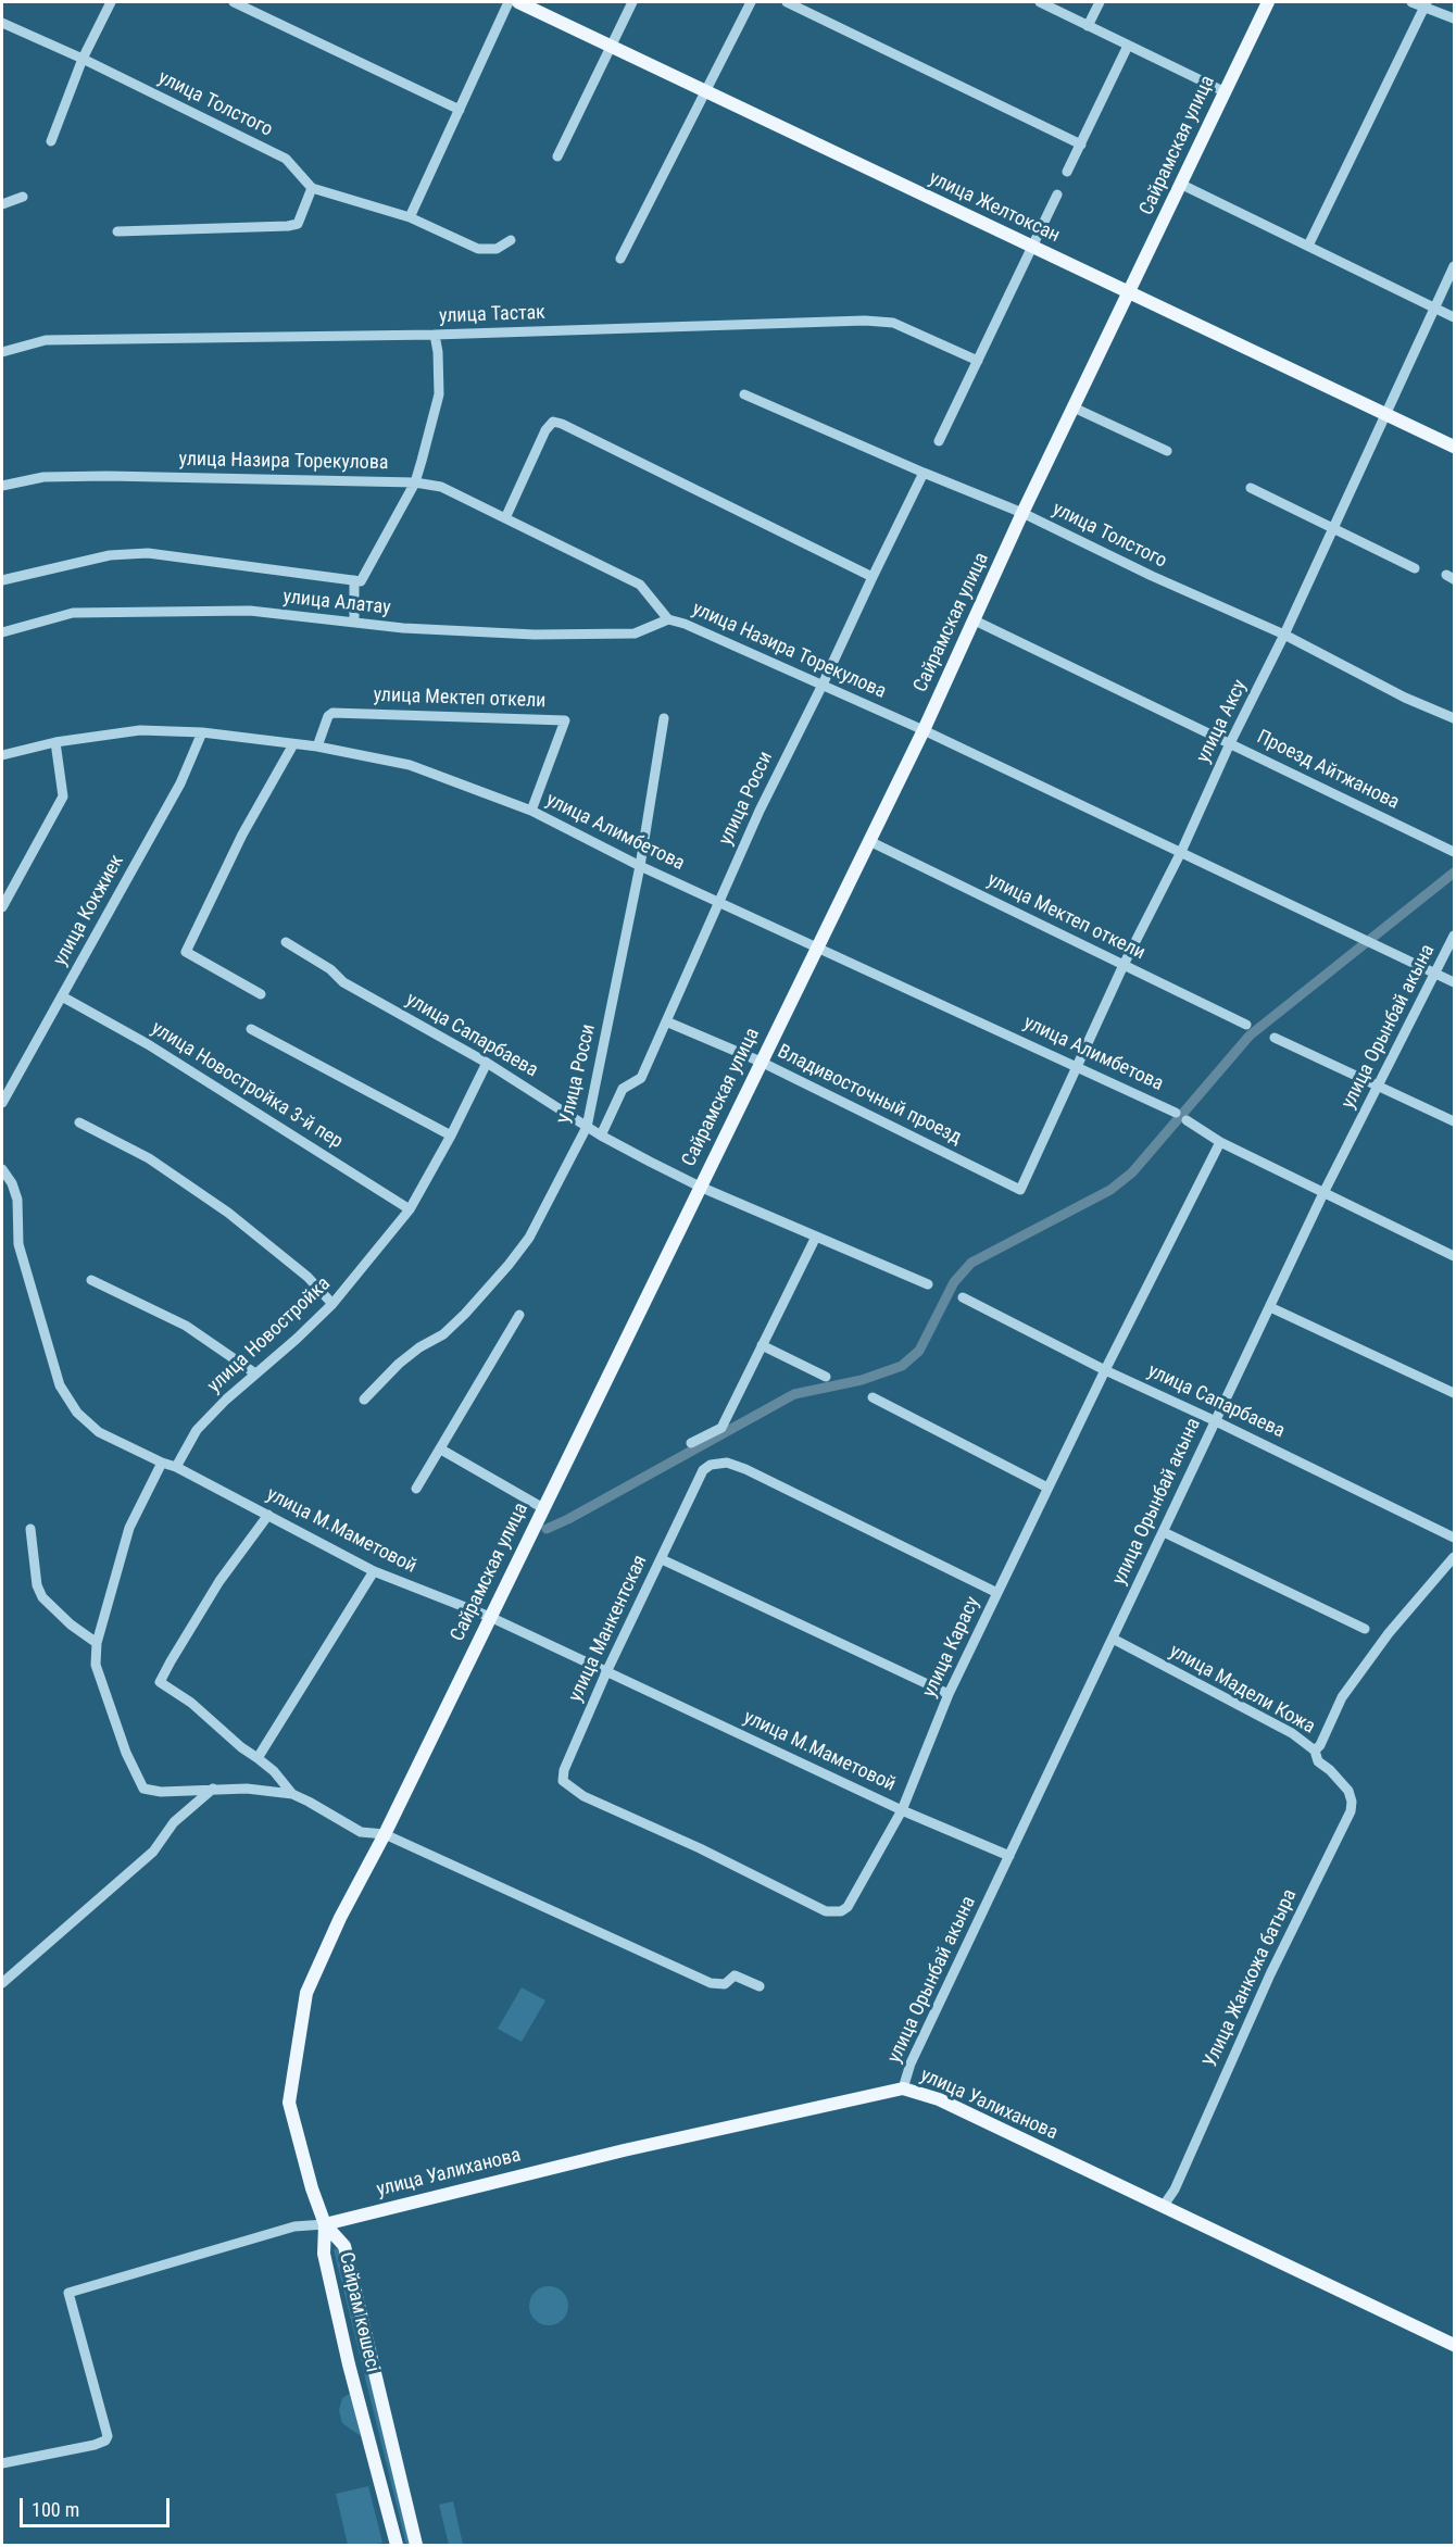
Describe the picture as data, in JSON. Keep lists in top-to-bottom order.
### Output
{
  "streets": {
    "main road": [
      "Сайрамская улица",
      "улица Желтоксан",
      "улица Уалиханова",
      "Сайрам көшесі"
    ],
    "street": [
      "улица Толстого",
      "улица Тастак",
      "улица Назира Торекулова",
      "улица Алатау",
      "улица Мектеп откели",
      "улица Аксу",
      "Проезд Айтжанова",
      "улица Росси",
      "улица Алимбетова",
      "улица Кокжиек",
      "улица Орынбай акына",
      "улица Сапарбаева",
      "Улица Росси",
      "улица Новостройка 3-й пер",
      "Владивосточный проезд",
      "улица Новостройка",
      "улица М.Маметовой",
      "улица Манкентская",
      "улица Карасу",
      "улица Мадели Кожа",
      "Улица Жанкожа батыра"
    ]
  },
  "crossings": [
    ["улица Толстого", "Сайрамская улица"],
    ["улица Толстого", "улица Аксу"],
    ["улица Толстого", "улица Росси"],
    ["Сайрамская улица", "улица Желтоксан"],
    ["Сайрамская улица", "улица Назира Торекулова"],
    ["Сайрамская улица", "улица Мектеп откели"],
    ["Сайрамская улица", "Проезд Айтжанова"],
    ["Сайрамская улица", "улица Алимбетова"],
    ["Сайрамская улица", "улица Сапарбаева"],
    ["Сайрамская улица", "Владивосточный проезд"],
    ["Сайрамская улица", "улица М.Маметовой"],
    ["Сайрамская улица", "улица Уалиханова"],
    ["Сайрамская улица", "Сайрам көшесі"],
    ["улица Желтоксан", "улица Аксу"],
    ["улица Назира Торекулова", "улица Алатау"],
    ["улица Назира Торекулова", "улица Аксу"],
    ["улица Назира Торекулова", "улица Росси"],
    ["улица Назира Торекулова", "улица Орынбай акына"],
    ["улица Мектеп откели", "улица Аксу"],
    ["улица Мектеп откели", "улица Алимбетова"],
    ["улица Аксу", "Проезд Айтжанова"],
    ["улица Аксу", "улица Алимбетова"],
    ["улица Аксу", "Владивосточный проезд"],
    ["улица Росси", "улица Алимбетова"],
    ["улица Росси", "улица Сапарбаева"],
    ["улица Росси", "Владивосточный проезд"],
    ["улица Алимбетова", "улица Кокжиек"],
    ["улица Алимбетова", "Улица Росси"],
    ["улица Кокжиек", "улица Новостройка 3-й пер"],
    ["улица Орынбай акына", "улица Сапарбаева"],
    ["улица Орынбай акына", "улица М.Маметовой"],
    ["улица Орынбай акына", "улица Мадели Кожа"],
    ["улица Орынбай акына", "улица Уалиханова"],
    ["улица Сапарбаева", "Улица Росси"],
    ["улица Сапарбаева", "улица Новостройка"],
    ["улица Сапарбаева", "улица Карасу"],
    ["улица Новостройка 3-й пер", "улица Новостройка"],
    ["улица Новостройка", "улица М.Маметовой"],
    ["улица М.Маметовой", "улица Манкентская"],
    ["улица М.Маметовой", "улица Карасу"],
    ["улица Манкентская", "улица Карасу"],
    ["улица Мадели Кожа", "Улица Жанкожа батыра"],
    ["Улица Жанкожа батыра", "улица Уалиханова"],
    ["улица Уалиханова", "Сайрам көшесі"]
  ],
  "scale_bar": "100 m"
}
